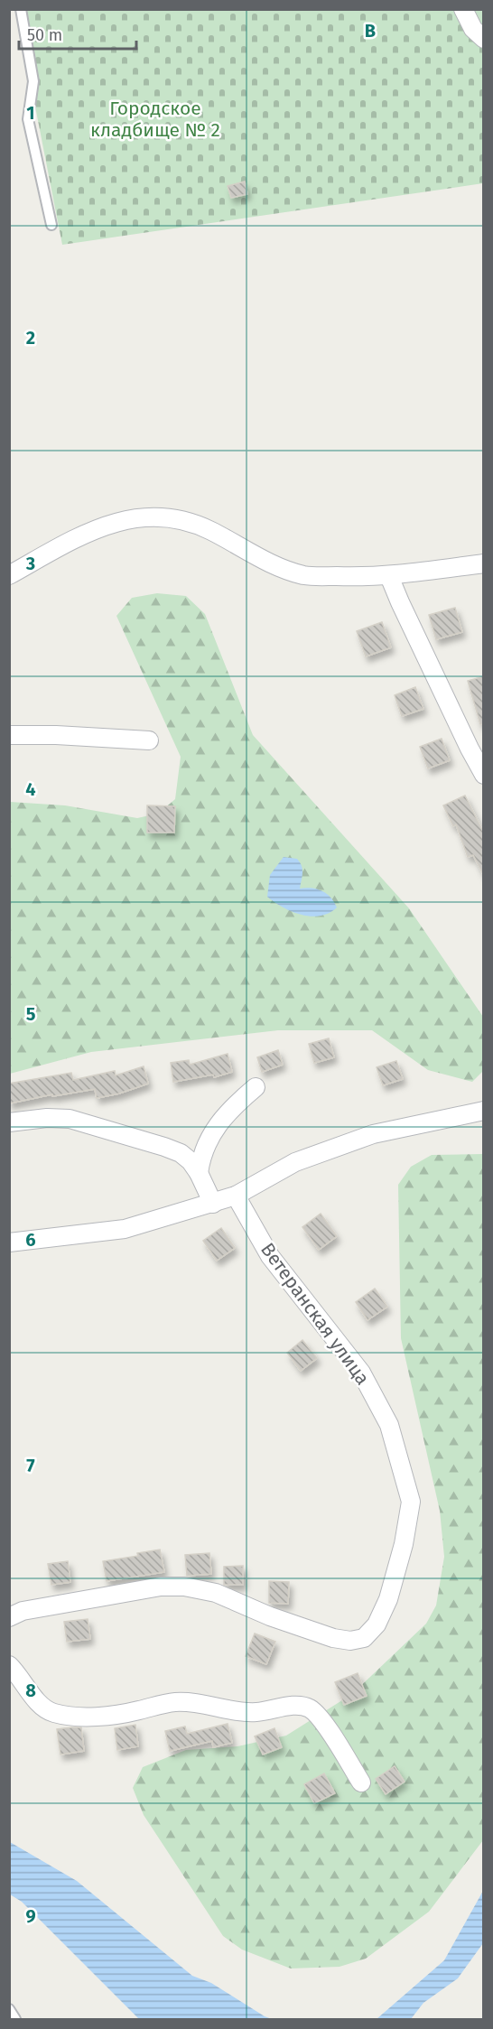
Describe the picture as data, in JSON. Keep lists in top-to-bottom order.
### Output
{
  "streets": {
    "street": ["Ветеранская улица"]
  },
  "parks": ["Городское кладбище № 2"],
  "scale_bar": "50 m",
  "grid": {
    "columns": ["B"],
    "rows": [
      "1",
      "2",
      "3",
      "4",
      "5",
      "6",
      "7",
      "8",
      "9"
    ]
  }
}
